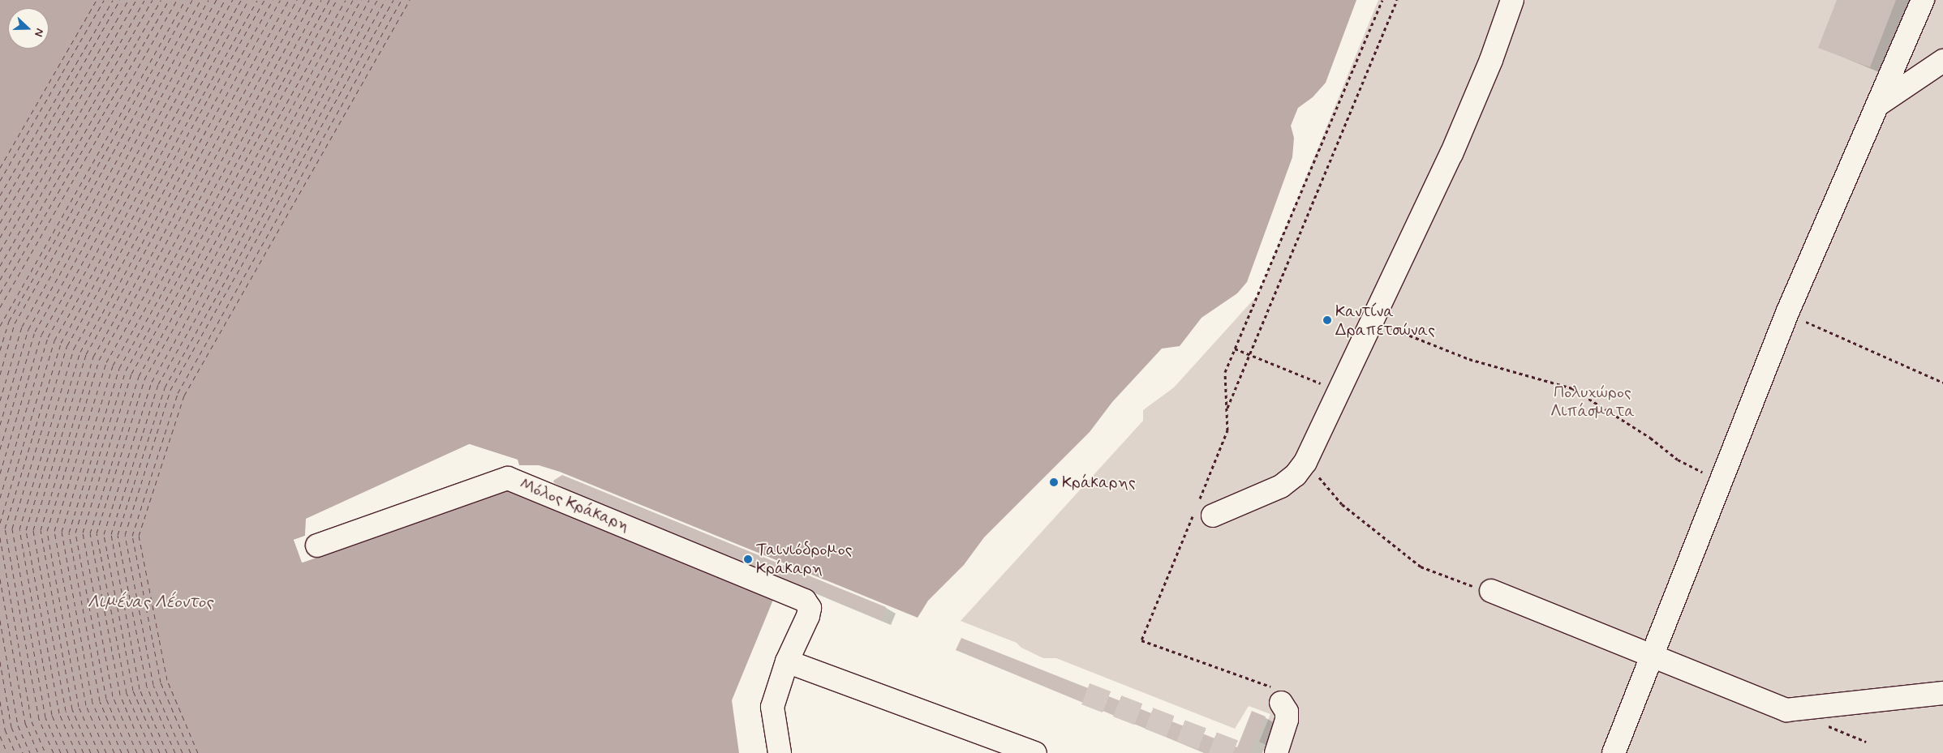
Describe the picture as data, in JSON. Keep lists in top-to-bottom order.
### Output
{
  "streets": {
    "street": ["Μόλος Κράκαρη"]
  },
  "water": ["Λιμένας Λέοντος"],
  "parks": ["Πολυχώρος Λιπάσματα"],
  "places": ["Καντίνα Δραπετσώνας", "Κράκαρης", "Ταινιόδρομος Κράκαρη"],
  "north": "right"
}
